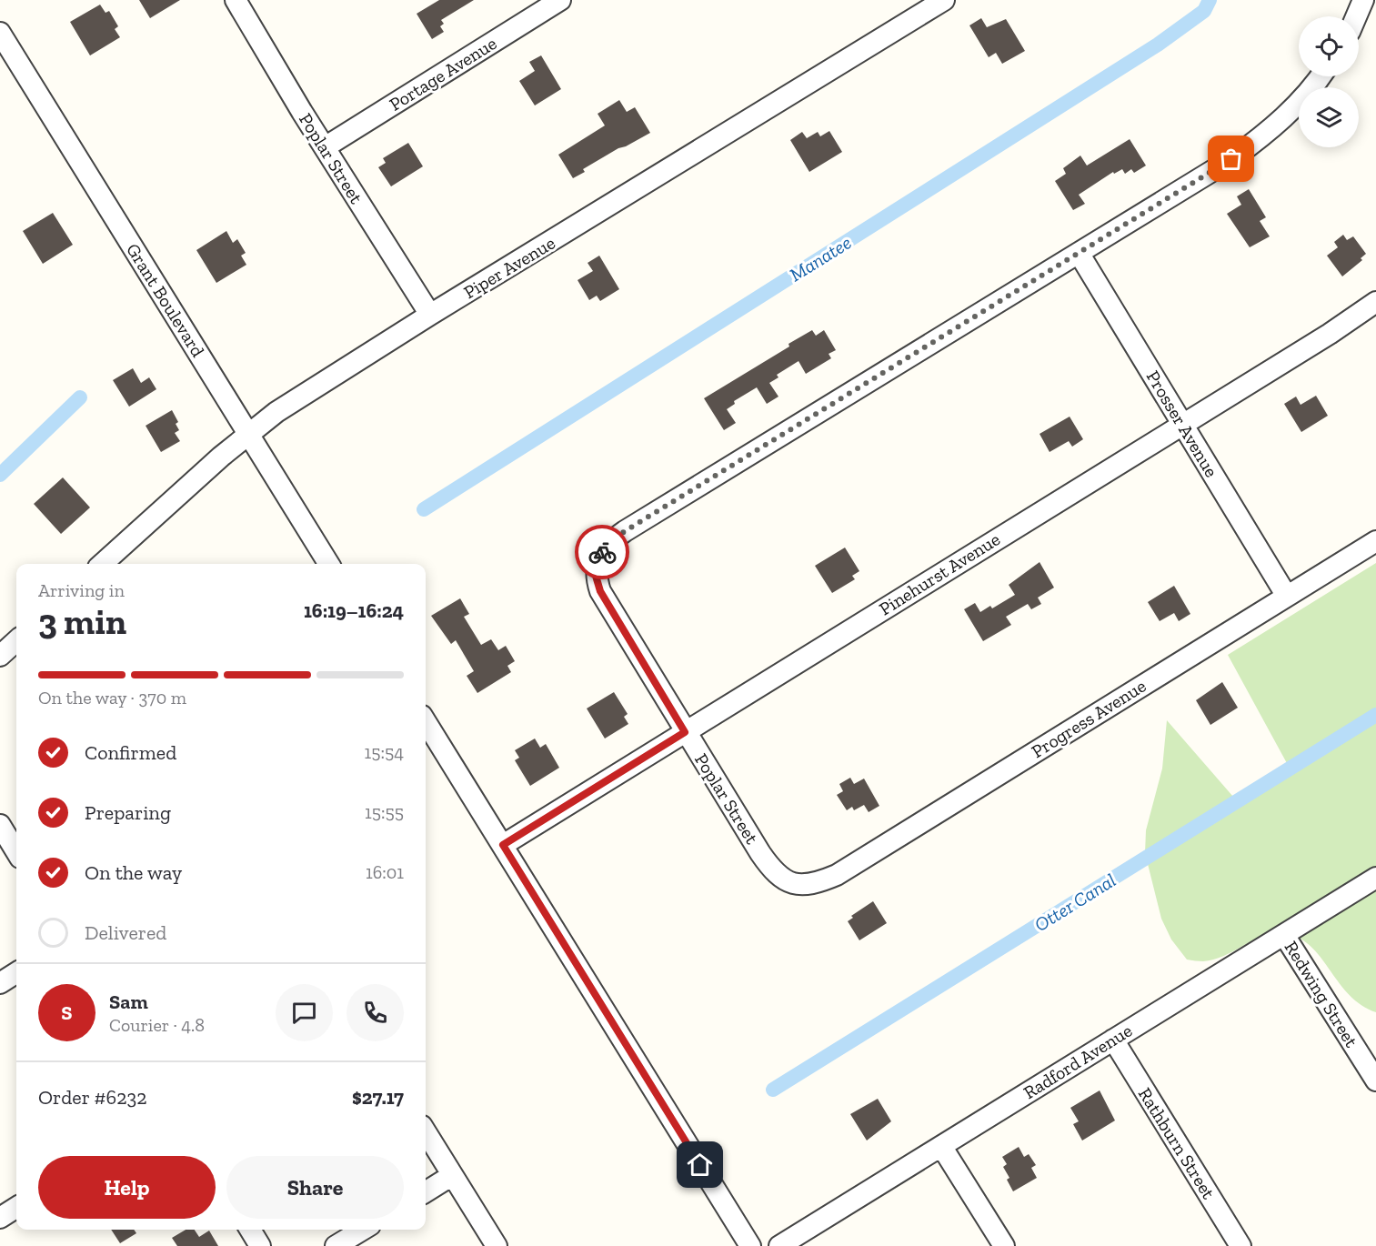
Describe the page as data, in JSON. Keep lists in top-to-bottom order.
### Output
{
  "streets": {
    "street": [
      "Portage Avenue",
      "Poplar Street",
      "Piper Avenue",
      "Grant Boulevard",
      "Prosser Avenue",
      "Pinehurst Avenue",
      "Progress Avenue",
      "Redwing Street",
      "Radford Avenue",
      "Rathburn Street"
    ]
  },
  "crossings": [
    ["Portage Avenue", "Poplar Street"],
    ["Poplar Street", "Piper Avenue"],
    ["Poplar Street", "Prosser Avenue"],
    ["Poplar Street", "Pinehurst Avenue"],
    ["Poplar Street", "Progress Avenue"],
    ["Piper Avenue", "Grant Boulevard"],
    ["Prosser Avenue", "Pinehurst Avenue"],
    ["Prosser Avenue", "Progress Avenue"],
    ["Redwing Street", "Radford Avenue"],
    ["Radford Avenue", "Rathburn Street"]
  ],
  "water": ["Manatee", "Otter Canal"],
  "page": {
    "heading": ["3 min", "Arriving in", "16:19–16:24"],
    "panel": [
      "Sam",
      "Courier · 4.8",
      "Order #6232",
      "$27.17"
    ],
    "bar": "On the way · 370 m",
    "list": [
      ["Confirmed", "15:54"],
      ["Preparing", "15:55"],
      ["On the way", "16:01"],
      "Delivered"
    ],
    "round": "S",
    "buttons": ["Help", "Share"]
  }
}
